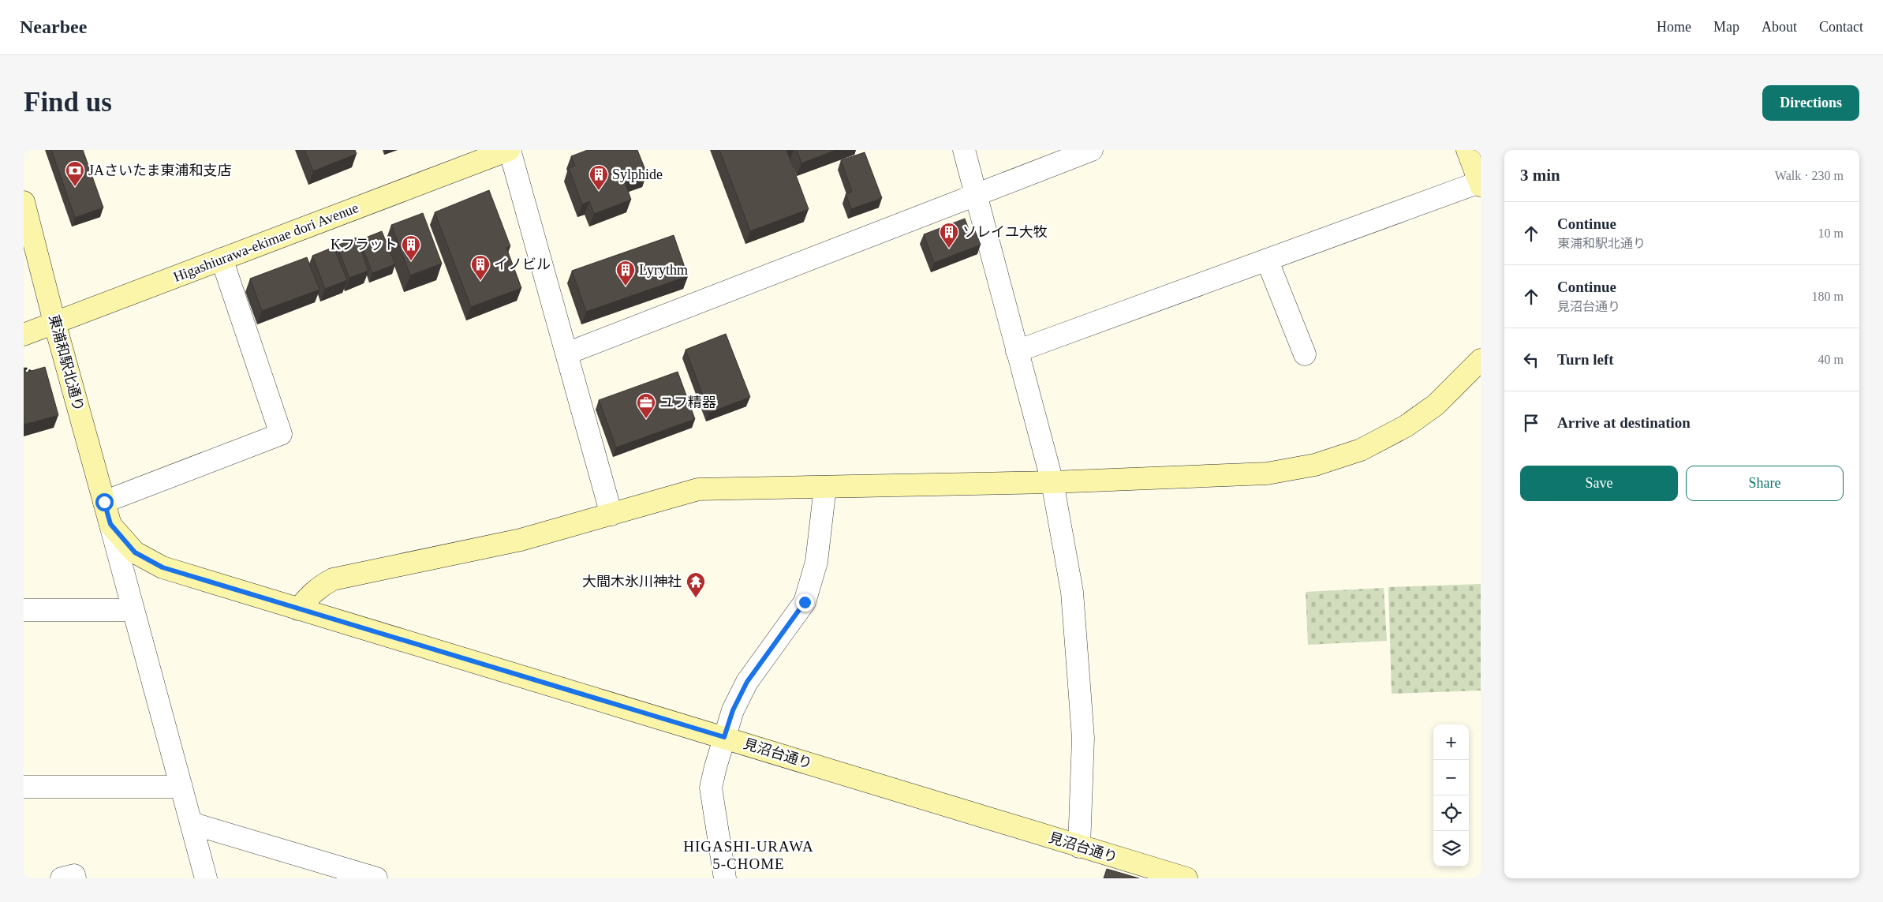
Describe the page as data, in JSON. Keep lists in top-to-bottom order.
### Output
{
  "streets": {
    "street": ["Higashiurawa-ekimae dori Avenue", "東浦和駅北通り", "見沼台通り"]
  },
  "crossings": [
    ["Higashiurawa-ekimae dori Avenue", "東浦和駅北通り"],
    ["東浦和駅北通り", "見沼台通り"]
  ],
  "districts": ["HIGASHI-URAWA 5-CHOME"],
  "places": {
    "bank": ["JAさいたま東浦和支店"],
    "building": [
      "Sylphide",
      "ソレイユ大牧",
      "Kフラット",
      "イノビル",
      "Lyrythm"
    ],
    "office": ["ユフ精器"],
    "temple": ["大間木氷川神社"]
  },
  "page": {
    "header": "Nearbee",
    "nav": [
      "Home",
      "Map",
      "About",
      "Contact"
    ],
    "buttons": [
      "Directions",
      ["Save", "Share"]
    ],
    "title": "Find us",
    "heading": ["3 min", "Walk · 230 m"],
    "list": [
      ["Continue", "東浦和駅北通り", "10 m"],
      ["Continue", "見沼台通り", "180 m"],
      ["Turn left", "40 m"],
      "Arrive at destination"
    ],
    "map_buttons": ["+", "−"]
  }
}
